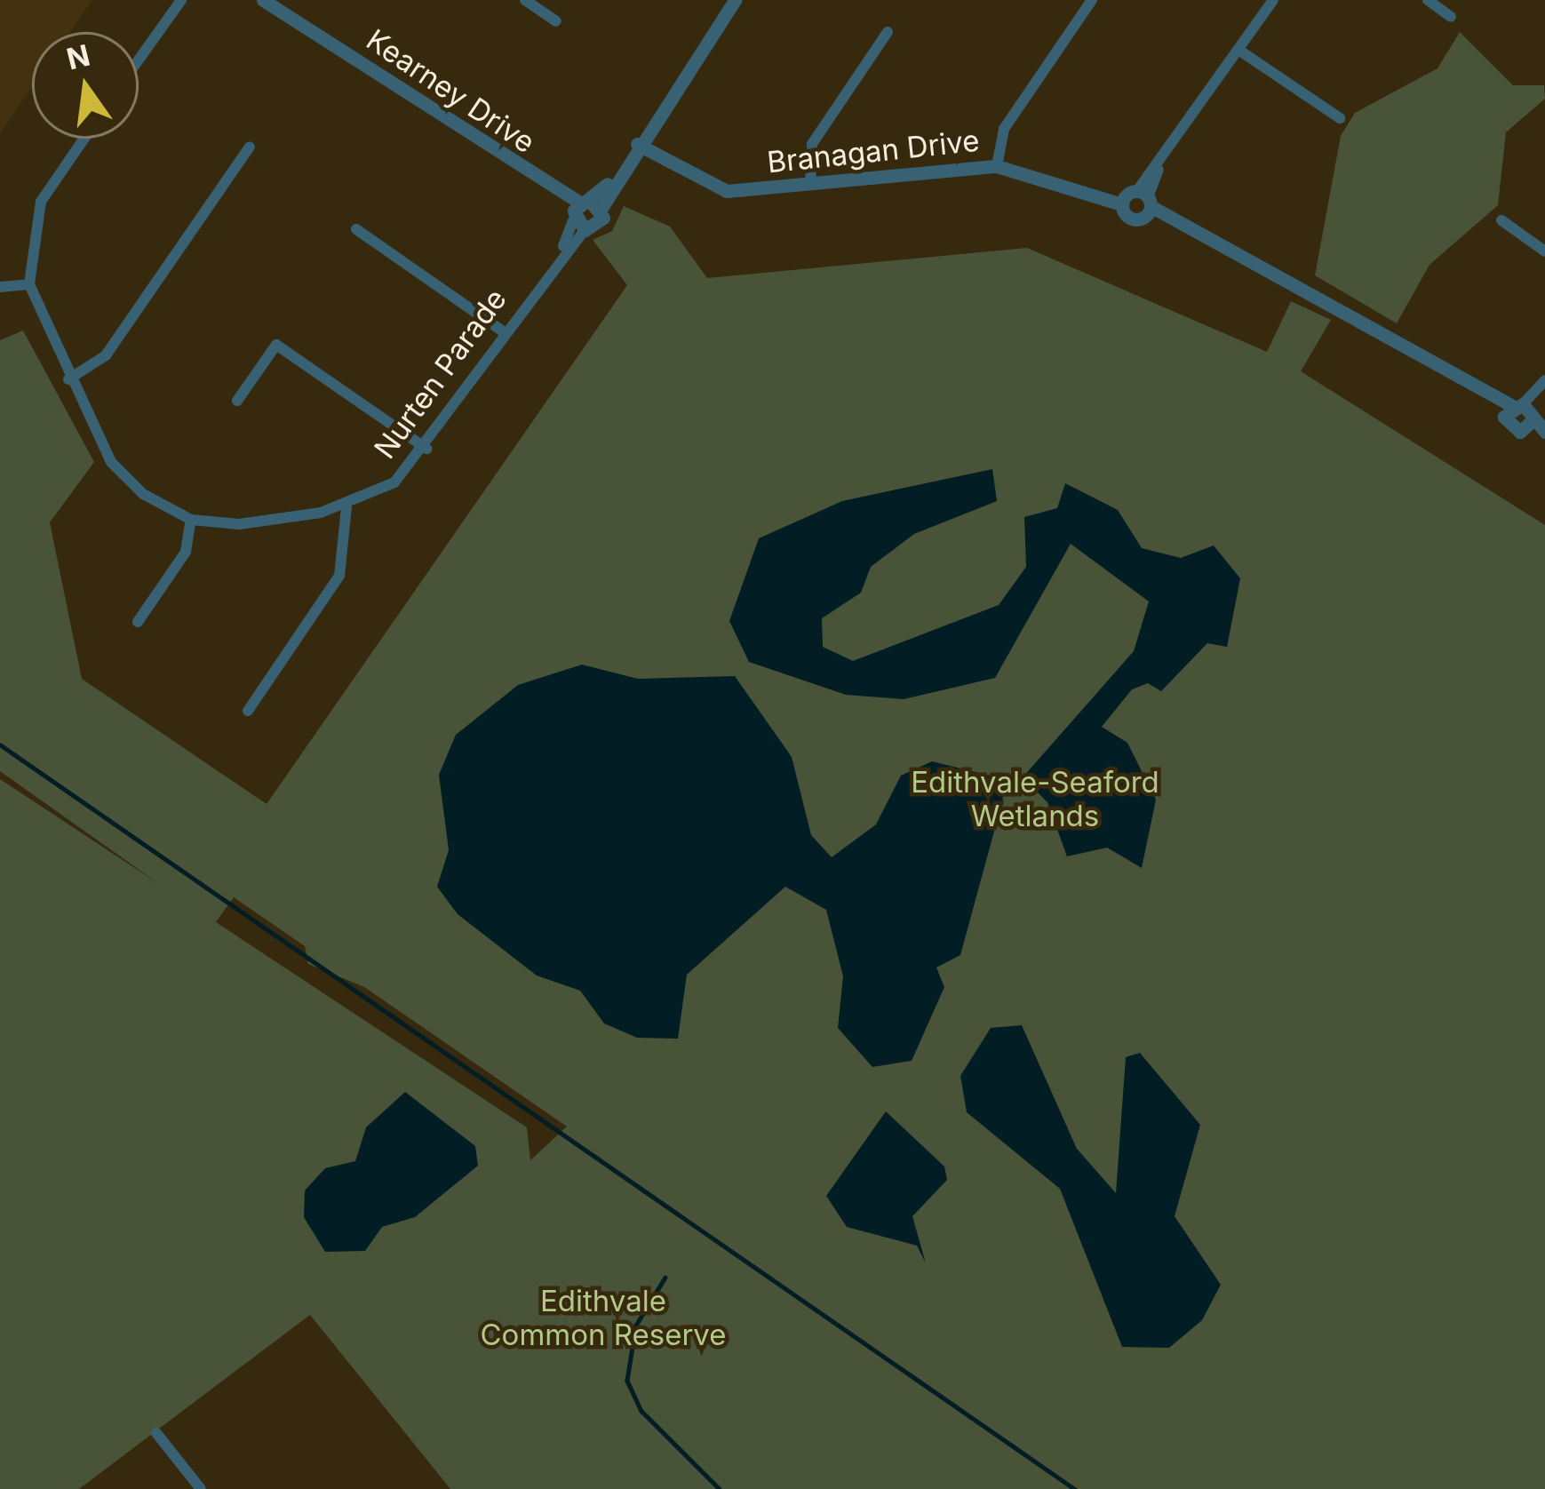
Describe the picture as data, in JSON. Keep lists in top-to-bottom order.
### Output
{
  "streets": {
    "street": ["Kearney Drive", "Branagan Drive", "Nurten Parade"]
  },
  "crossings": [
    ["Kearney Drive", "Nurten Parade"],
    ["Branagan Drive", "Nurten Parade"]
  ],
  "parks": ["Edithvale-Seaford Wetlands", "Edithvale Common Reserve"],
  "north": "top"
}
